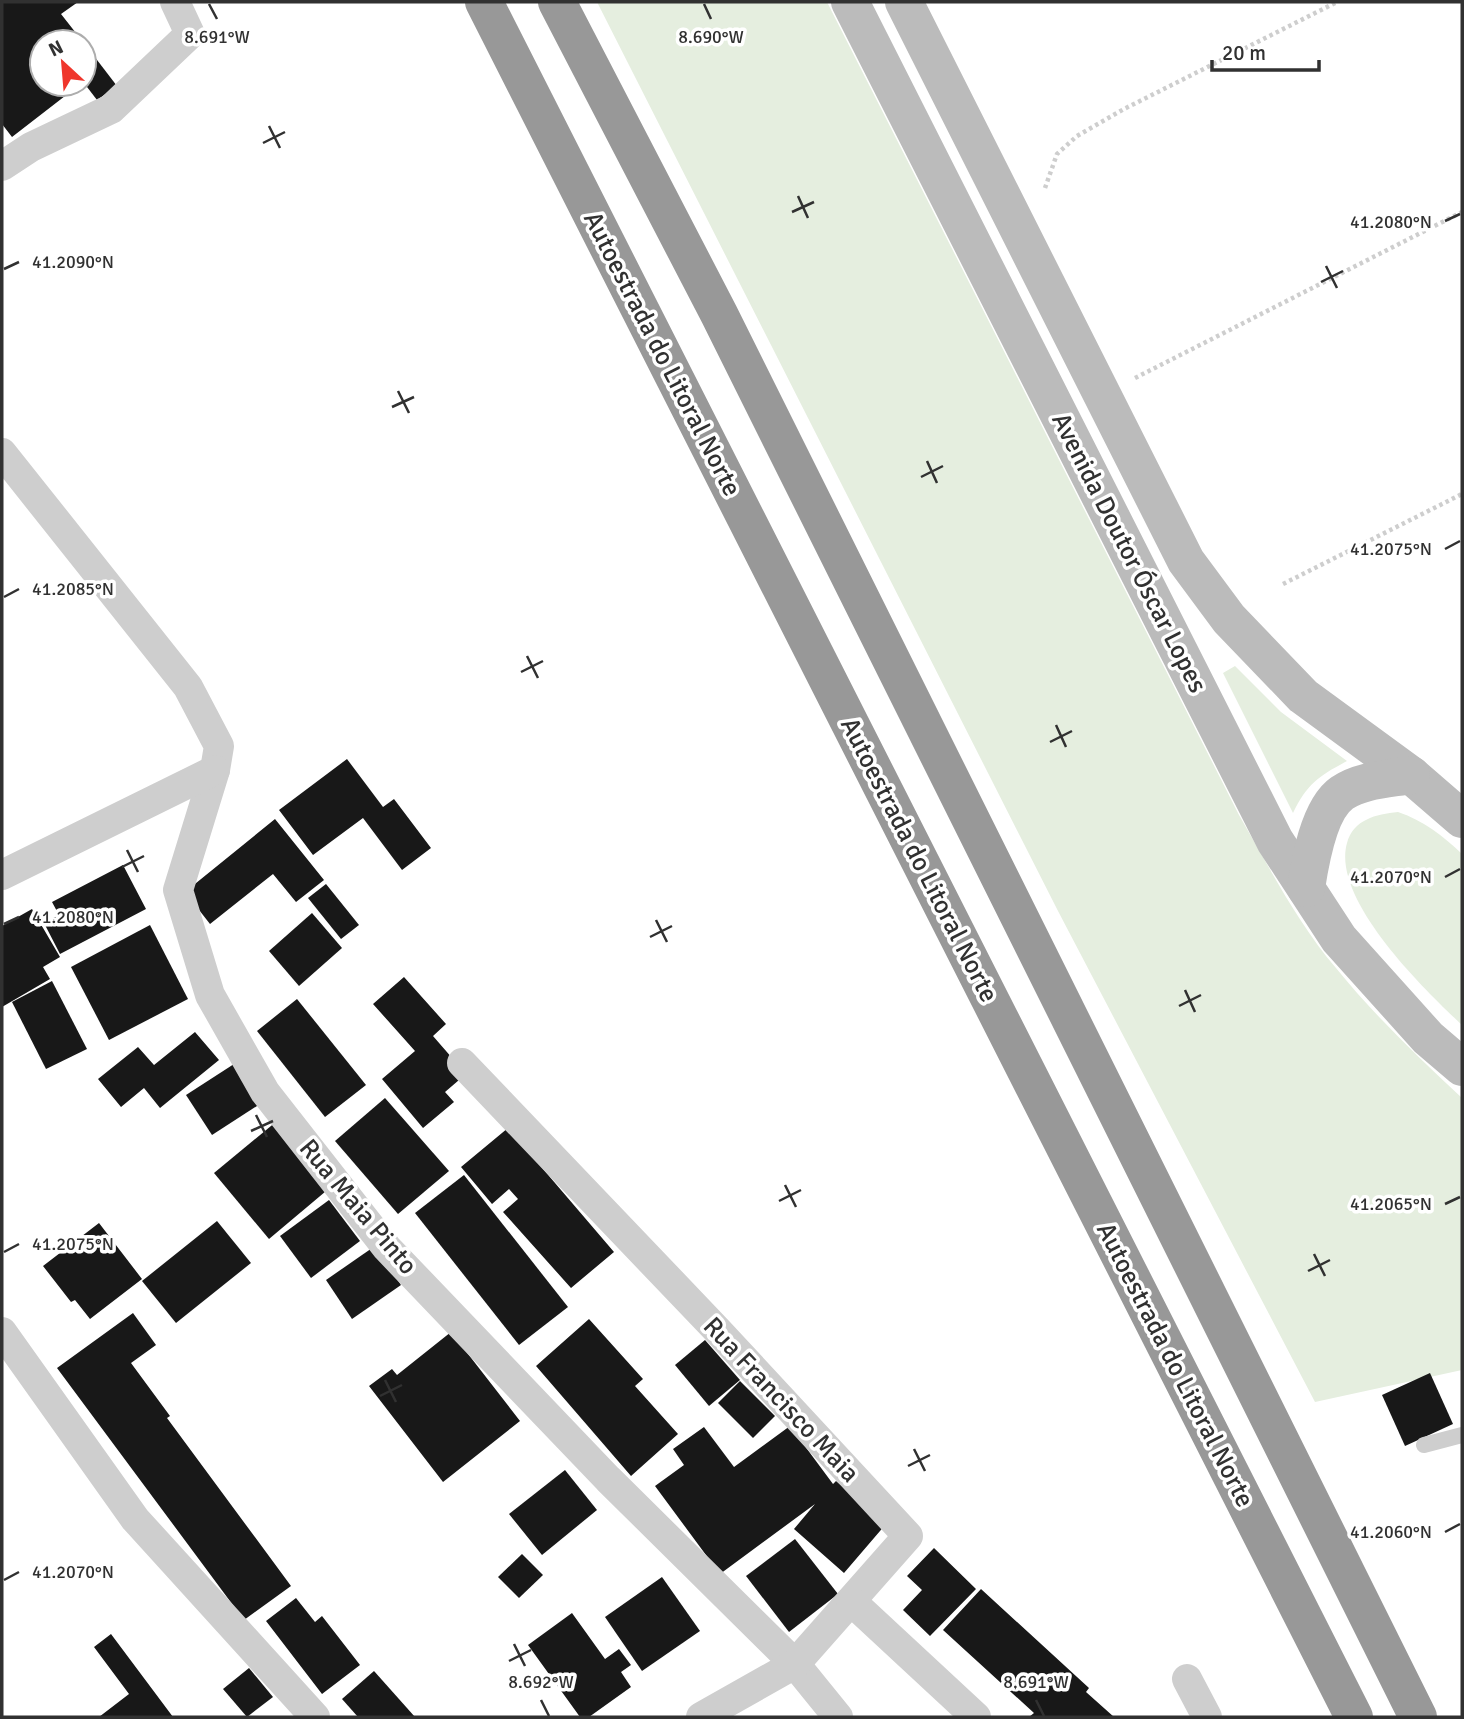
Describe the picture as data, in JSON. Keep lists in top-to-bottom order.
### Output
{
  "streets": {
    "highway": ["Autoestrada do Litoral Norte"],
    "main road": ["Avenida Doutor Óscar Lopes"],
    "street": ["Rua Maia Pinto", "Rua Francisco Maia"]
  },
  "crossings": [
    ["Rua Maia Pinto", "Rua Francisco Maia"]
  ],
  "scale_bar": "20 m",
  "north": "top left",
  "coordinates": [
    "8.691°W",
    "8.690°W",
    "41.2080°N",
    "41.2090°N",
    "41.2075°N",
    "41.2085°N",
    "41.2070°N",
    "41.2065°N",
    "41.2060°N",
    "8.692°W"
  ]
}
